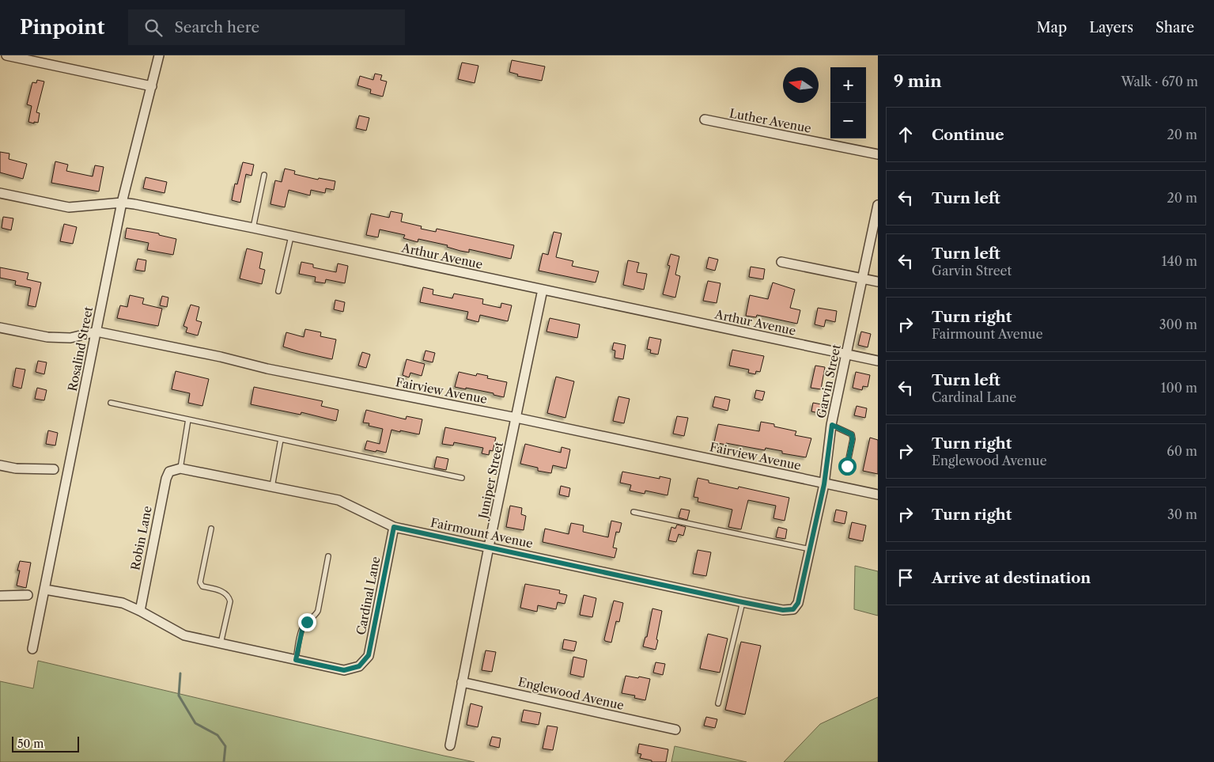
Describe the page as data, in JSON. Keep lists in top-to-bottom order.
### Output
{
  "streets": {
    "street": [
      "Luther Avenue",
      "Arthur Avenue",
      "Rosalind Street",
      "Garvin Street",
      "Fairview Avenue",
      "Juniper Street",
      "Fairmount Avenue",
      "Robin Lane",
      "Cardinal Lane",
      "Englewood Avenue"
    ]
  },
  "crossings": [
    ["Arthur Avenue", "Rosalind Street"],
    ["Arthur Avenue", "Garvin Street"],
    ["Arthur Avenue", "Juniper Street"],
    ["Rosalind Street", "Fairview Avenue"],
    ["Garvin Street", "Fairview Avenue"],
    ["Garvin Street", "Fairmount Avenue"],
    ["Fairview Avenue", "Juniper Street"],
    ["Juniper Street", "Fairmount Avenue"],
    ["Juniper Street", "Englewood Avenue"],
    ["Fairmount Avenue", "Robin Lane"],
    ["Fairmount Avenue", "Cardinal Lane"]
  ],
  "scale_bar": "50 m",
  "north": "left",
  "page": {
    "header": "Pinpoint",
    "search": "Search here",
    "nav": ["Map", "Layers", "Share"],
    "heading": ["9 min", "Walk · 670 m"],
    "map_buttons": ["+", "−"],
    "list": [
      ["Continue", "20 m"],
      ["Turn left", "20 m"],
      ["Turn left", "Garvin Street", "140 m"],
      ["Turn right", "Fairmount Avenue", "300 m"],
      ["Turn left", "Cardinal Lane", "100 m"],
      ["Turn right", "Englewood Avenue", "60 m"],
      ["Turn right", "30 m"],
      "Arrive at destination"
    ],
    "scale": "50 m"
  }
}
